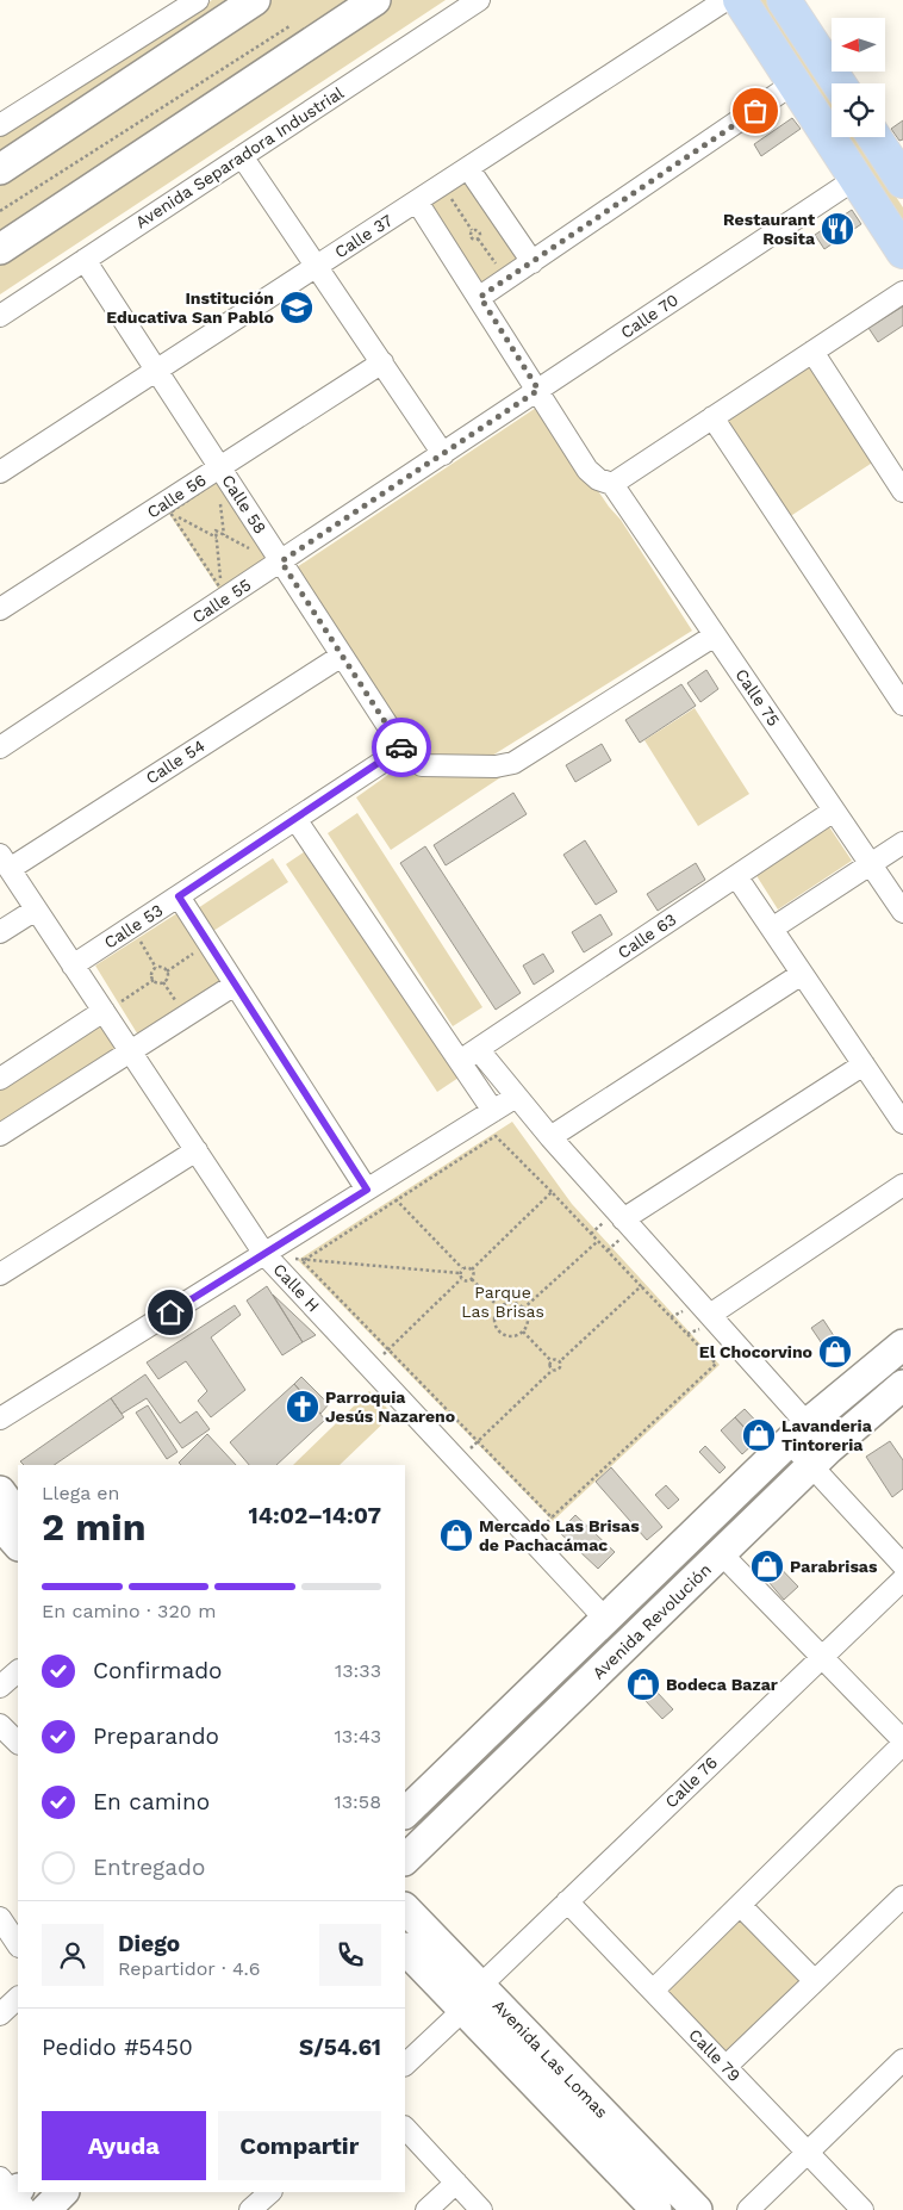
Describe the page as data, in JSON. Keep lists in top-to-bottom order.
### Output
{
  "streets": {
    "street": [
      "Avenida Separadora Industrial",
      "Calle 37",
      "Calle 70",
      "Calle 56",
      "Calle 58",
      "Calle 55",
      "Calle 75",
      "Calle 54",
      "Calle 53",
      "Calle 63",
      "Calle H",
      "Avenida Revolución",
      "Calle 76",
      "Calle 79",
      "Avenida Las Lomas"
    ]
  },
  "crossings": [
    ["Avenida Separadora Industrial", "Calle 58"],
    ["Calle 37", "Calle 58"],
    ["Calle 70", "Calle 55"],
    ["Calle 56", "Calle 58"],
    ["Calle 58", "Calle 55"],
    ["Calle 58", "Calle 54"],
    ["Calle 58", "Calle 53"],
    ["Calle 75", "Calle 63"],
    ["Calle 54", "Calle H"],
    ["Calle 53", "Calle H"],
    ["Calle H", "Avenida Revolución"],
    ["Calle 76", "Calle 79"],
    ["Calle 76", "Avenida Las Lomas"]
  ],
  "parks": ["Parque Las Brisas"],
  "places": {
    "restaurant": ["Restaurant Rosita"],
    "school or university": ["Institución Educativa San Pablo"],
    "shop": [
      "El Chocorvino",
      "Lavanderia Tintoreria",
      "Mercado Las Brisas de Pachacámac",
      "Parabrisas",
      "Bodeca Bazar"
    ],
    "church": ["Parroquia Jesús Nazareno"]
  },
  "north": "left",
  "page": {
    "heading": ["2 min", "Llega en", "14:02–14:07"],
    "panel": [
      "Diego",
      "Repartidor · 4.6",
      "Pedido #5450",
      "S/54.61"
    ],
    "bar": "En camino · 320 m",
    "list": [
      ["Confirmado", "13:33"],
      ["Preparando", "13:43"],
      ["En camino", "13:58"],
      "Entregado"
    ],
    "buttons": ["Ayuda", "Compartir"]
  }
}
